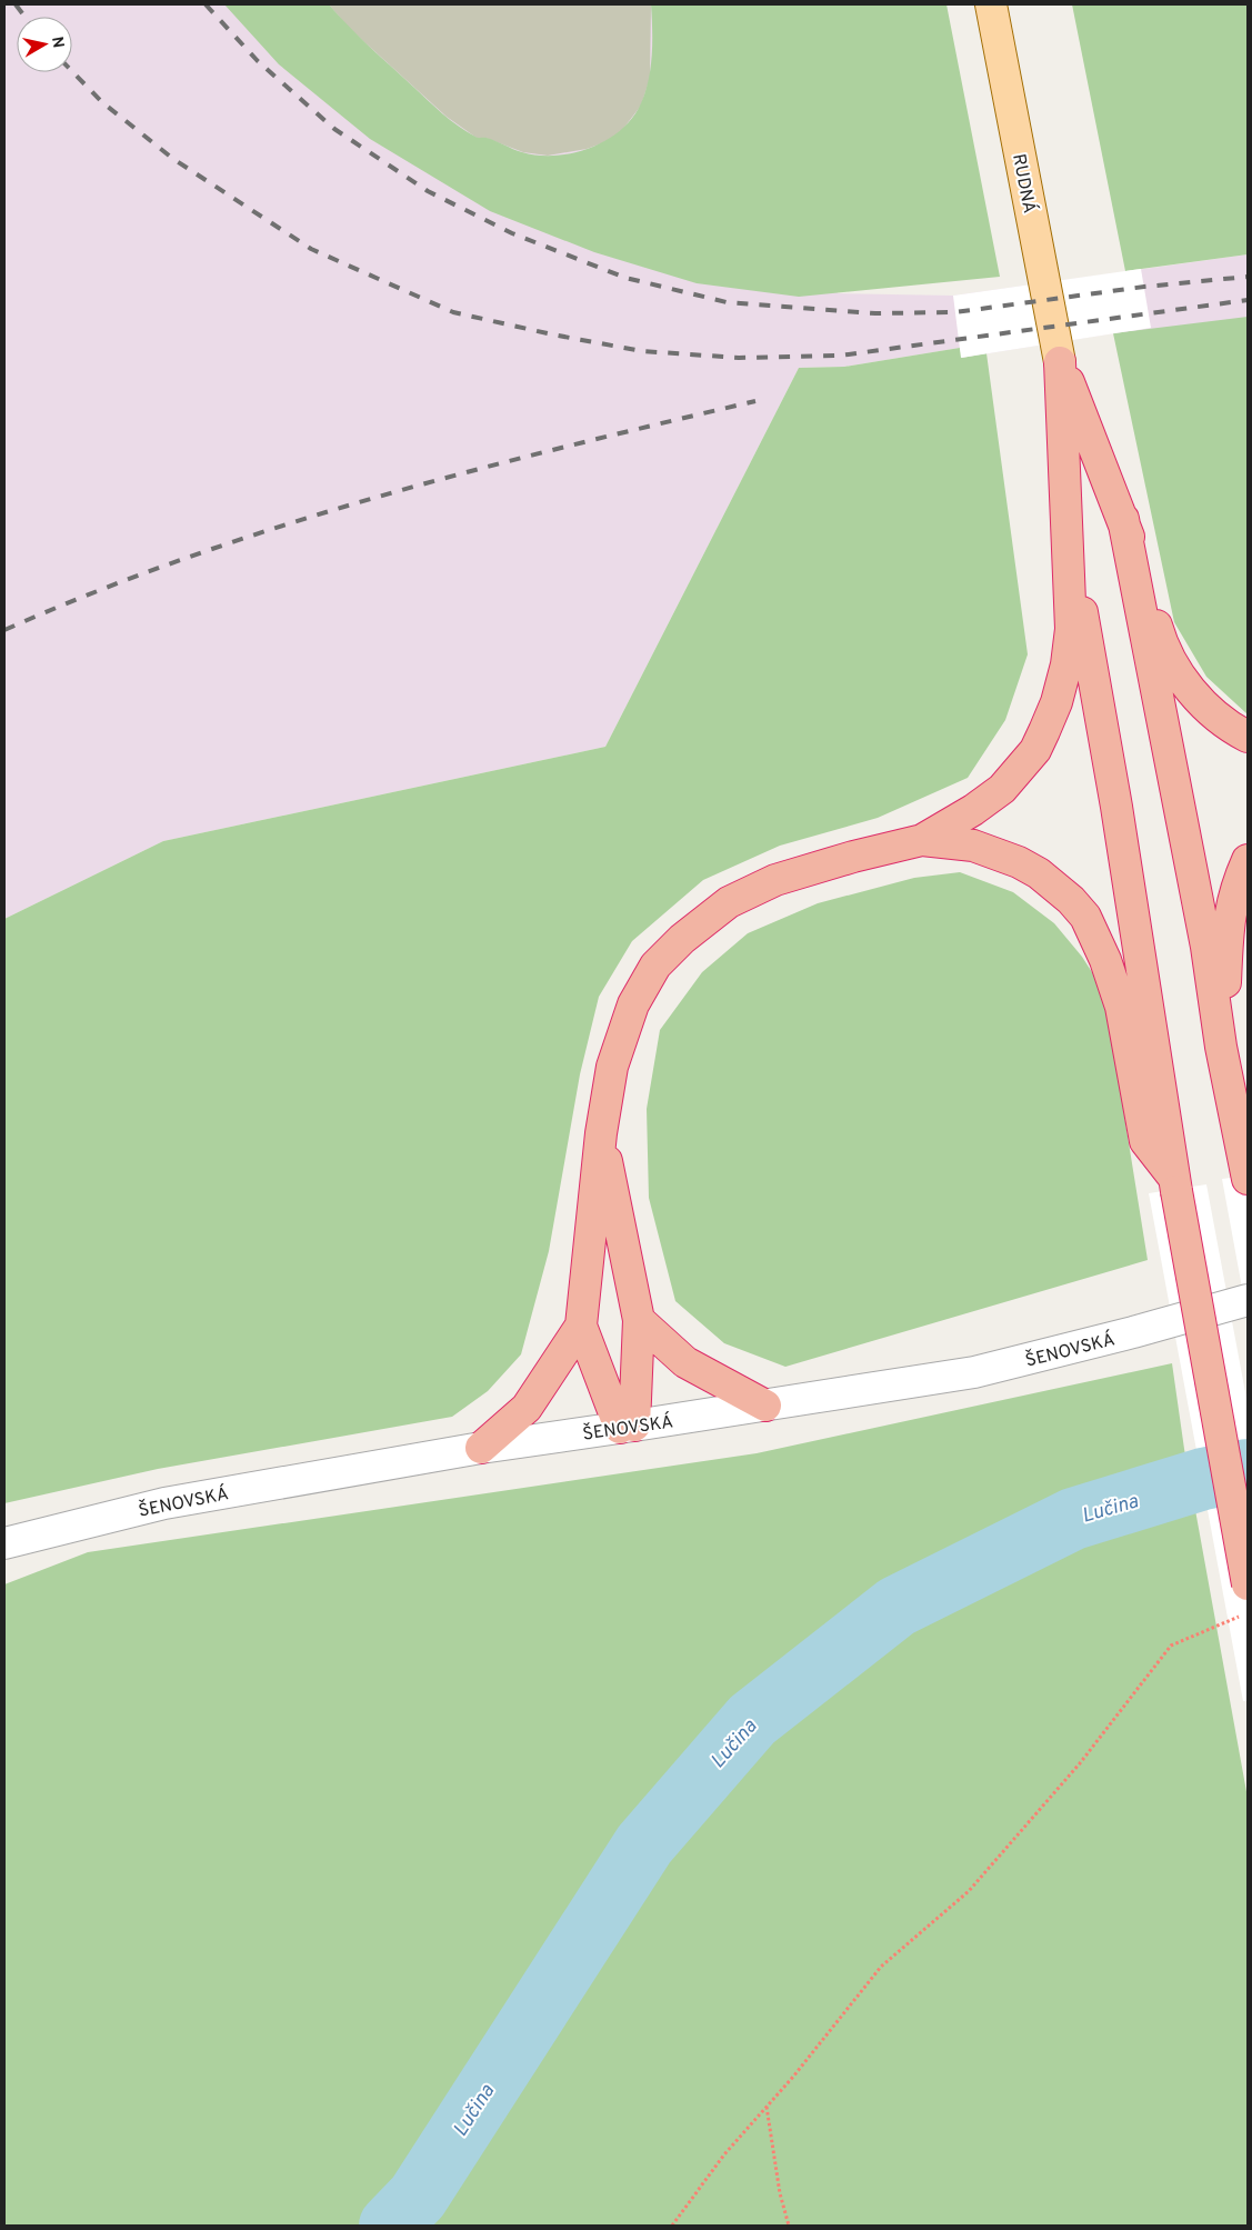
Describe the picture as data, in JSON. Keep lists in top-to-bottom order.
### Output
{
  "streets": {
    "main road": ["RUDNÁ"],
    "street": ["ŠENOVSKÁ"]
  },
  "water": ["Lučina"],
  "north": "right"
}
